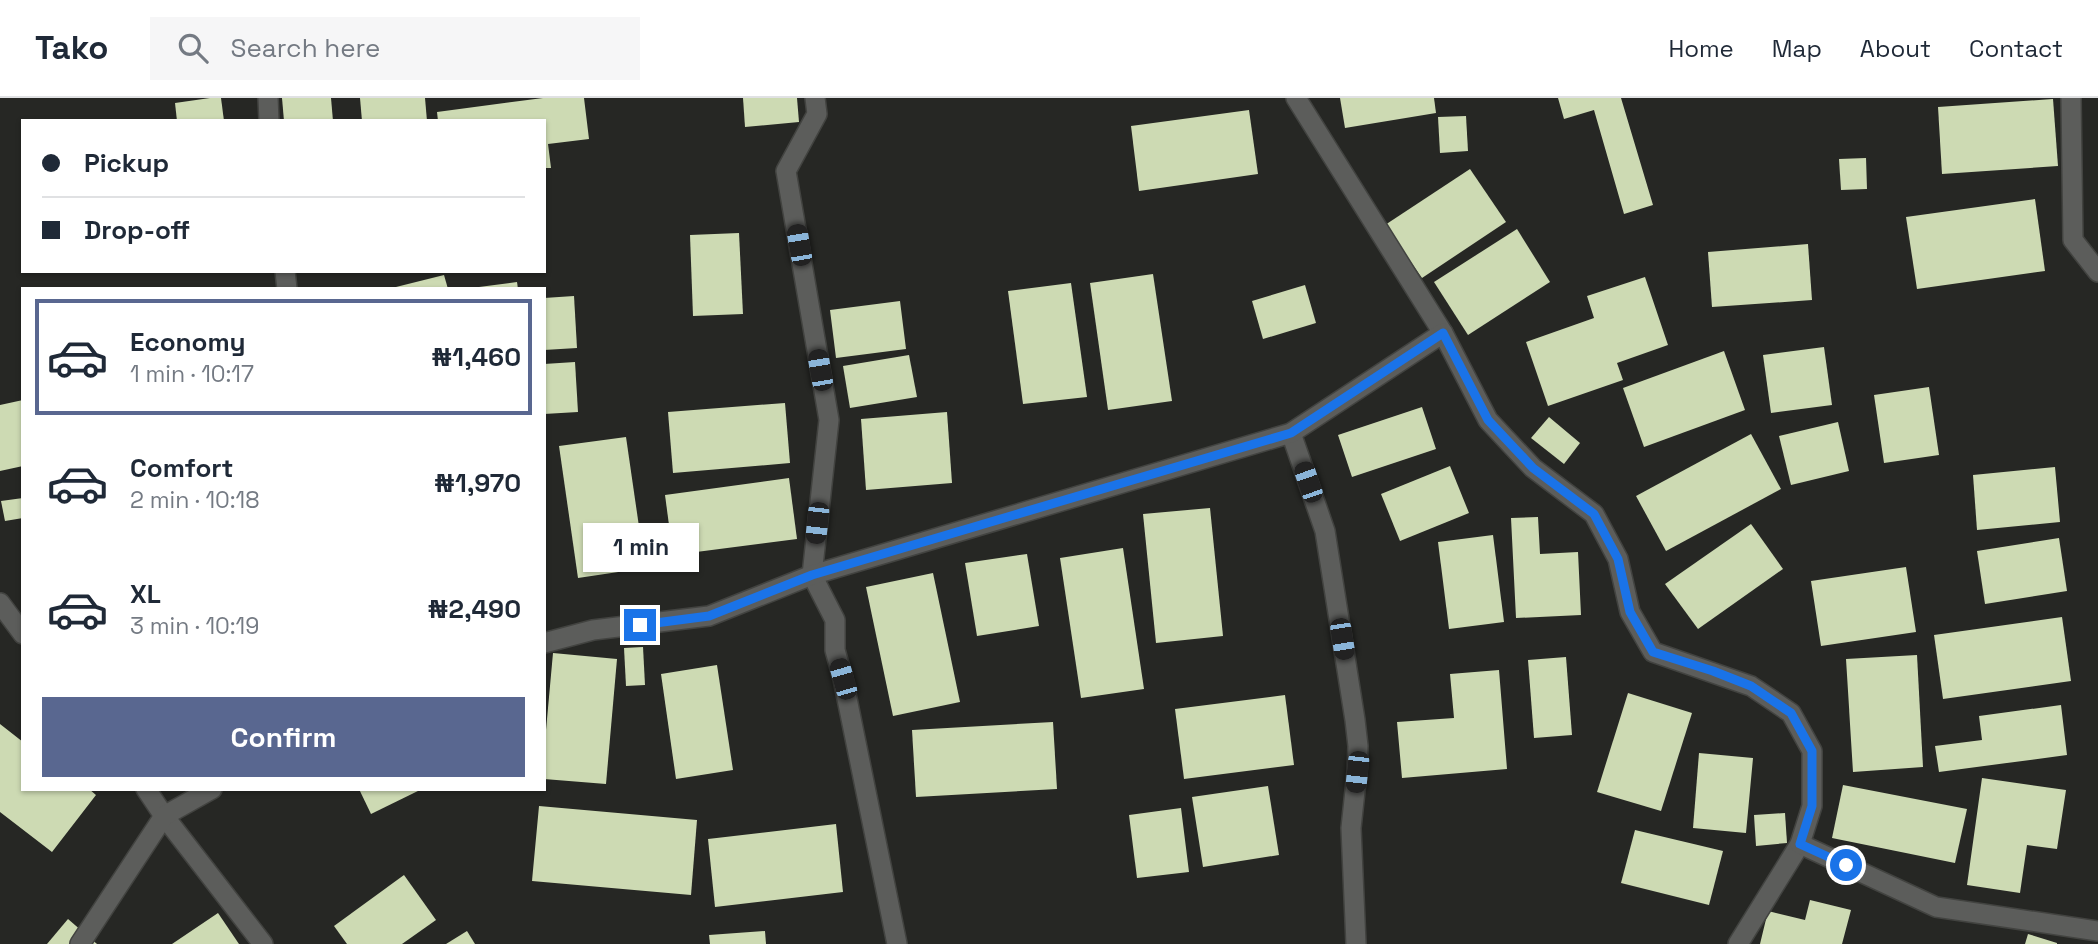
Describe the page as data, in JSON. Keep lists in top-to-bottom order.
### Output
{
  "page": {
    "header": "Tako",
    "search": "Search here",
    "nav": [
      "Home",
      "Map",
      "About",
      "Contact"
    ],
    "banner": ["Pickup", "Drop-off"],
    "list": [
      {
        "name": "Economy",
        "note": "1 min · 10:17",
        "value": "₦1,460"
      },
      {
        "name": "Comfort",
        "note": "2 min · 10:18",
        "value": "₦1,970"
      },
      {
        "name": "XL",
        "note": "3 min · 10:19",
        "value": "₦2,490"
      }
    ],
    "bubble": "1 min",
    "buttons": "Confirm"
  }
}
